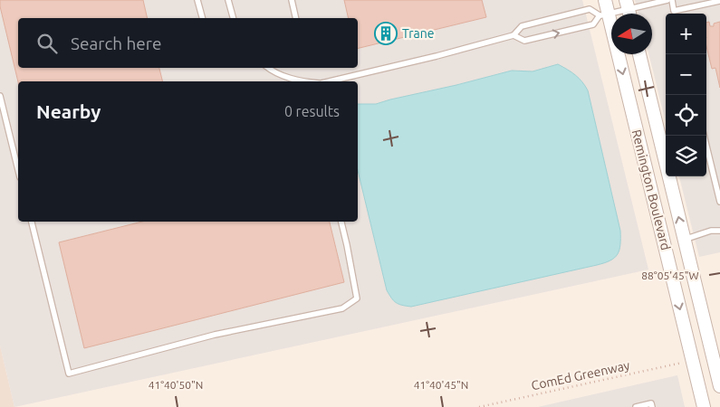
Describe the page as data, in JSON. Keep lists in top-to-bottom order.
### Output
{
  "streets": {
    "street": ["Remington Boulevard"],
    "path": ["ComEd Greenway"]
  },
  "places": {
    "building": ["Trane"]
  },
  "north": "left",
  "page": {
    "map_buttons": ["+", "−"],
    "search": "Search here",
    "heading": ["Nearby", "0 results"]
  },
  "coordinates": ["88°05'45\"W", "41°40'50\"N", "41°40'45\"N"]
}
